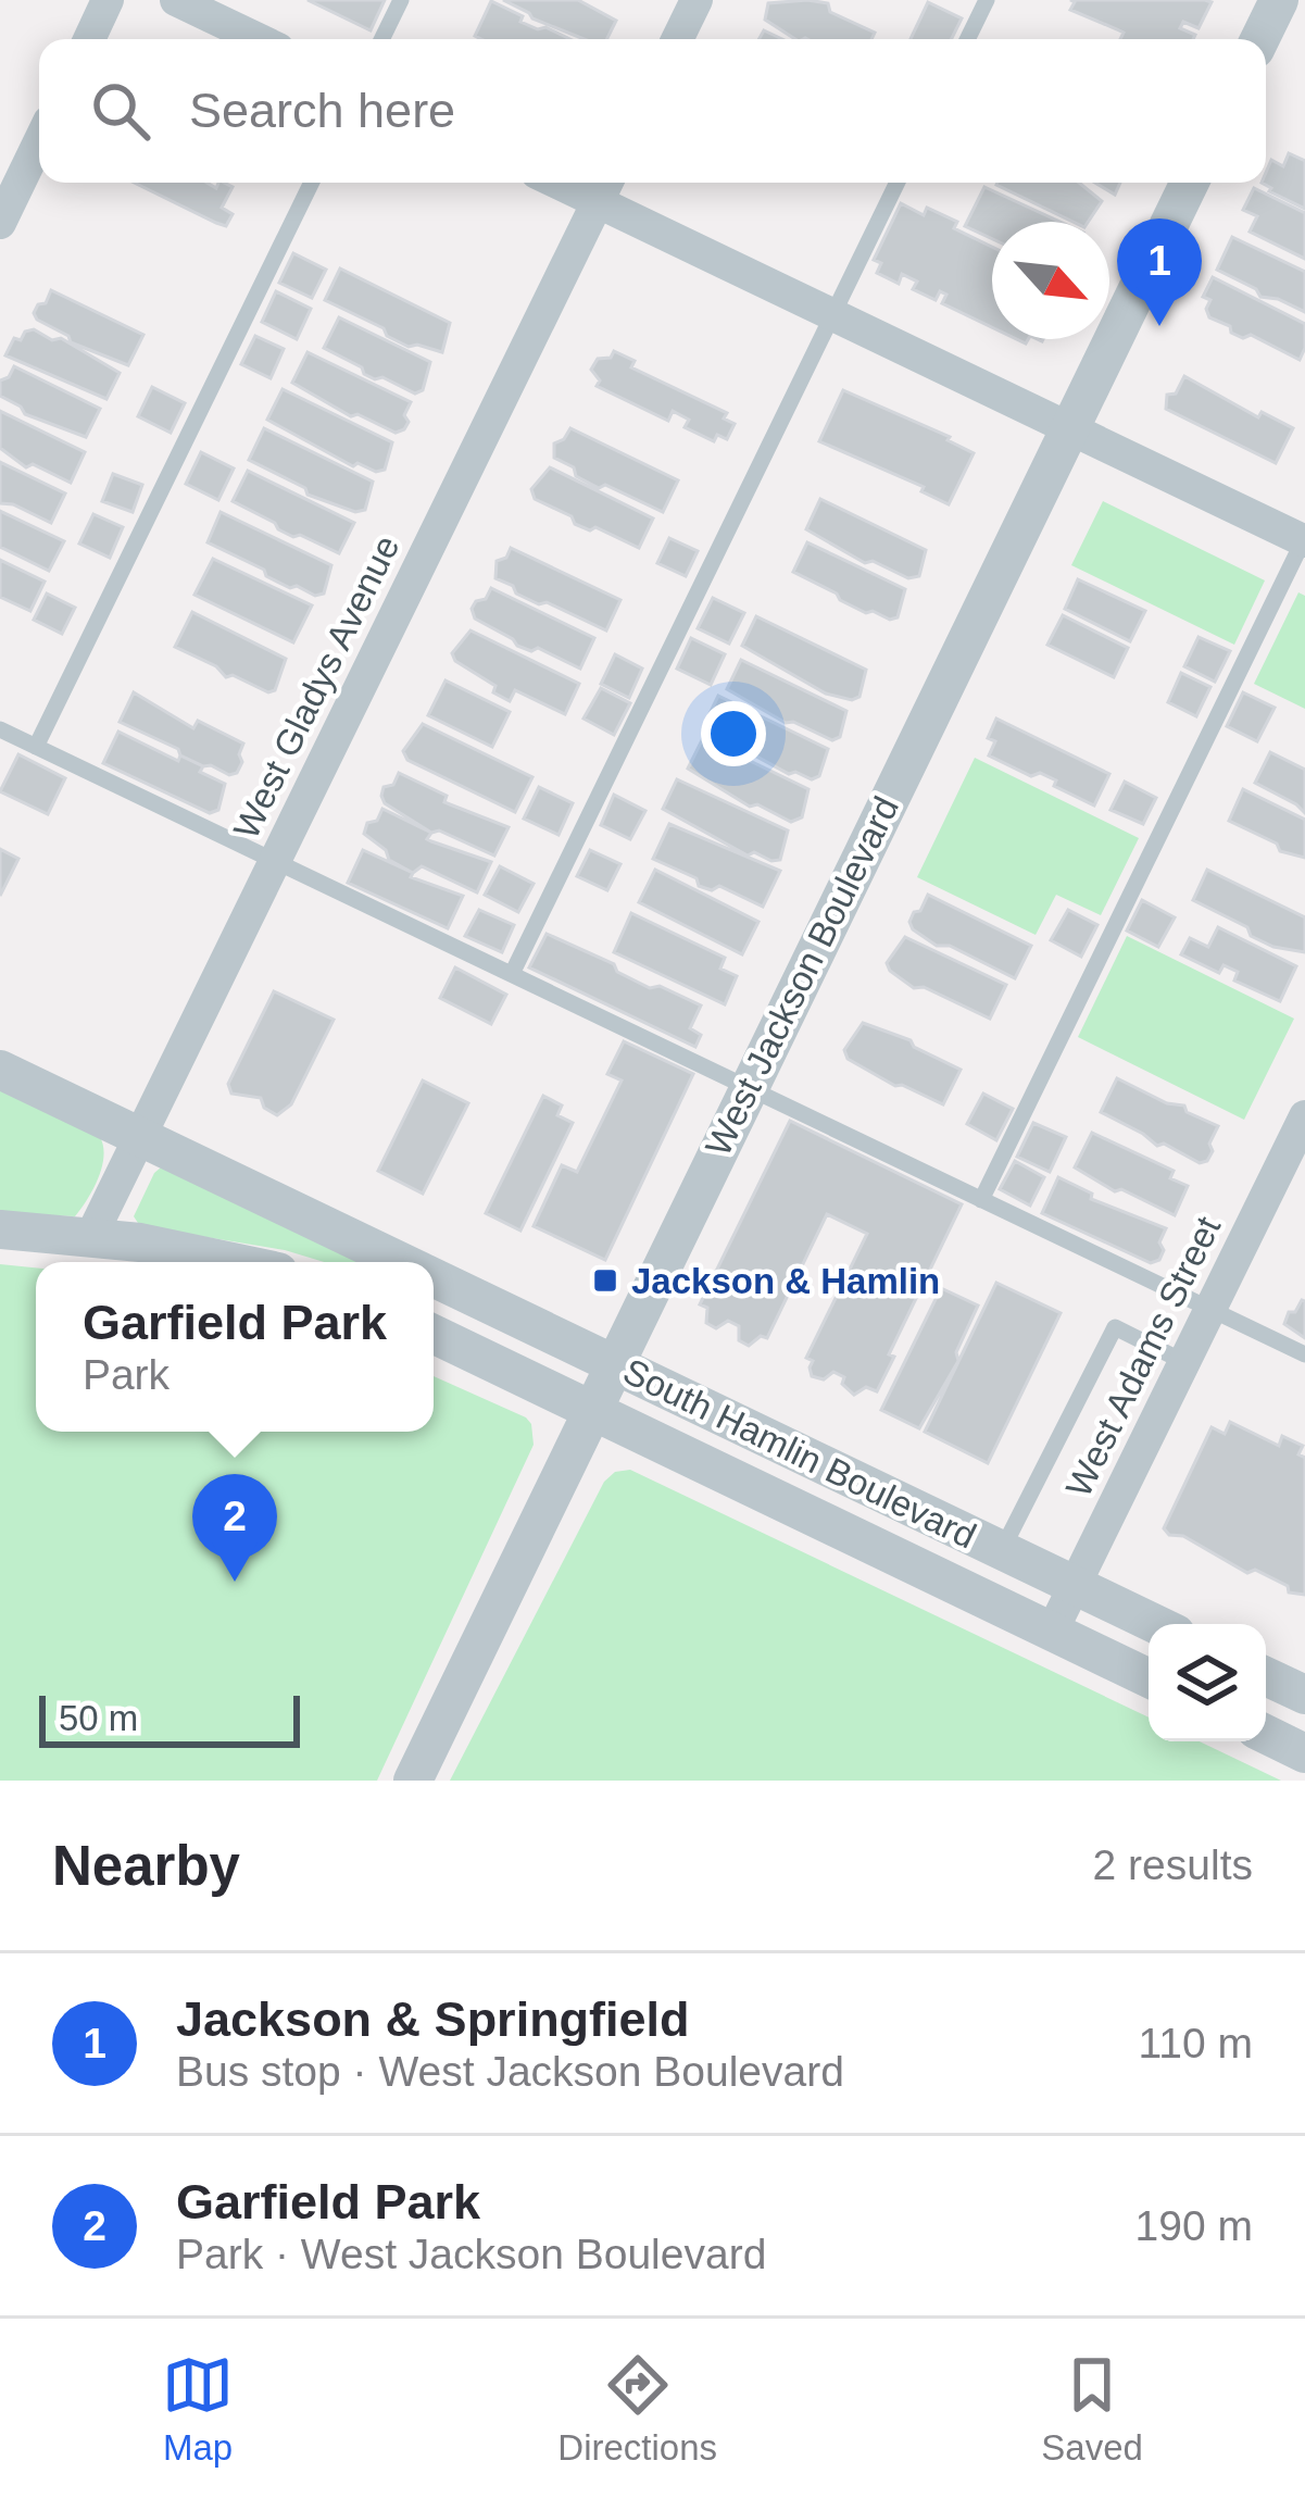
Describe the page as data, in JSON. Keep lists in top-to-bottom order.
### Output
{
  "streets": {
    "street": [
      "West Gladys Avenue",
      "West Jackson Boulevard",
      "West Adams Street",
      "South Hamlin Boulevard"
    ]
  },
  "crossings": [
    ["West Gladys Avenue", "South Hamlin Boulevard"],
    ["West Jackson Boulevard", "South Hamlin Boulevard"],
    ["West Adams Street", "South Hamlin Boulevard"]
  ],
  "places": {
    "transit": ["Jackson & Hamlin"]
  },
  "scale_bar": "50 m",
  "north": "bottom right",
  "page": {
    "search": "Search here",
    "pins": ["1", "2"],
    "popup": ["Garfield Park", "Park"],
    "scale": "50 m",
    "heading": ["Nearby", "2 results"],
    "list": [
      {
        "mark": "1",
        "name": "Jackson & Springfield",
        "note": "Bus stop · West Jackson Boulevard",
        "value": "110 m"
      },
      {
        "mark": "2",
        "name": "Garfield Park",
        "note": "Park · West Jackson Boulevard",
        "value": "190 m"
      }
    ],
    "nav": ["Map", "Directions", "Saved"]
  }
}
